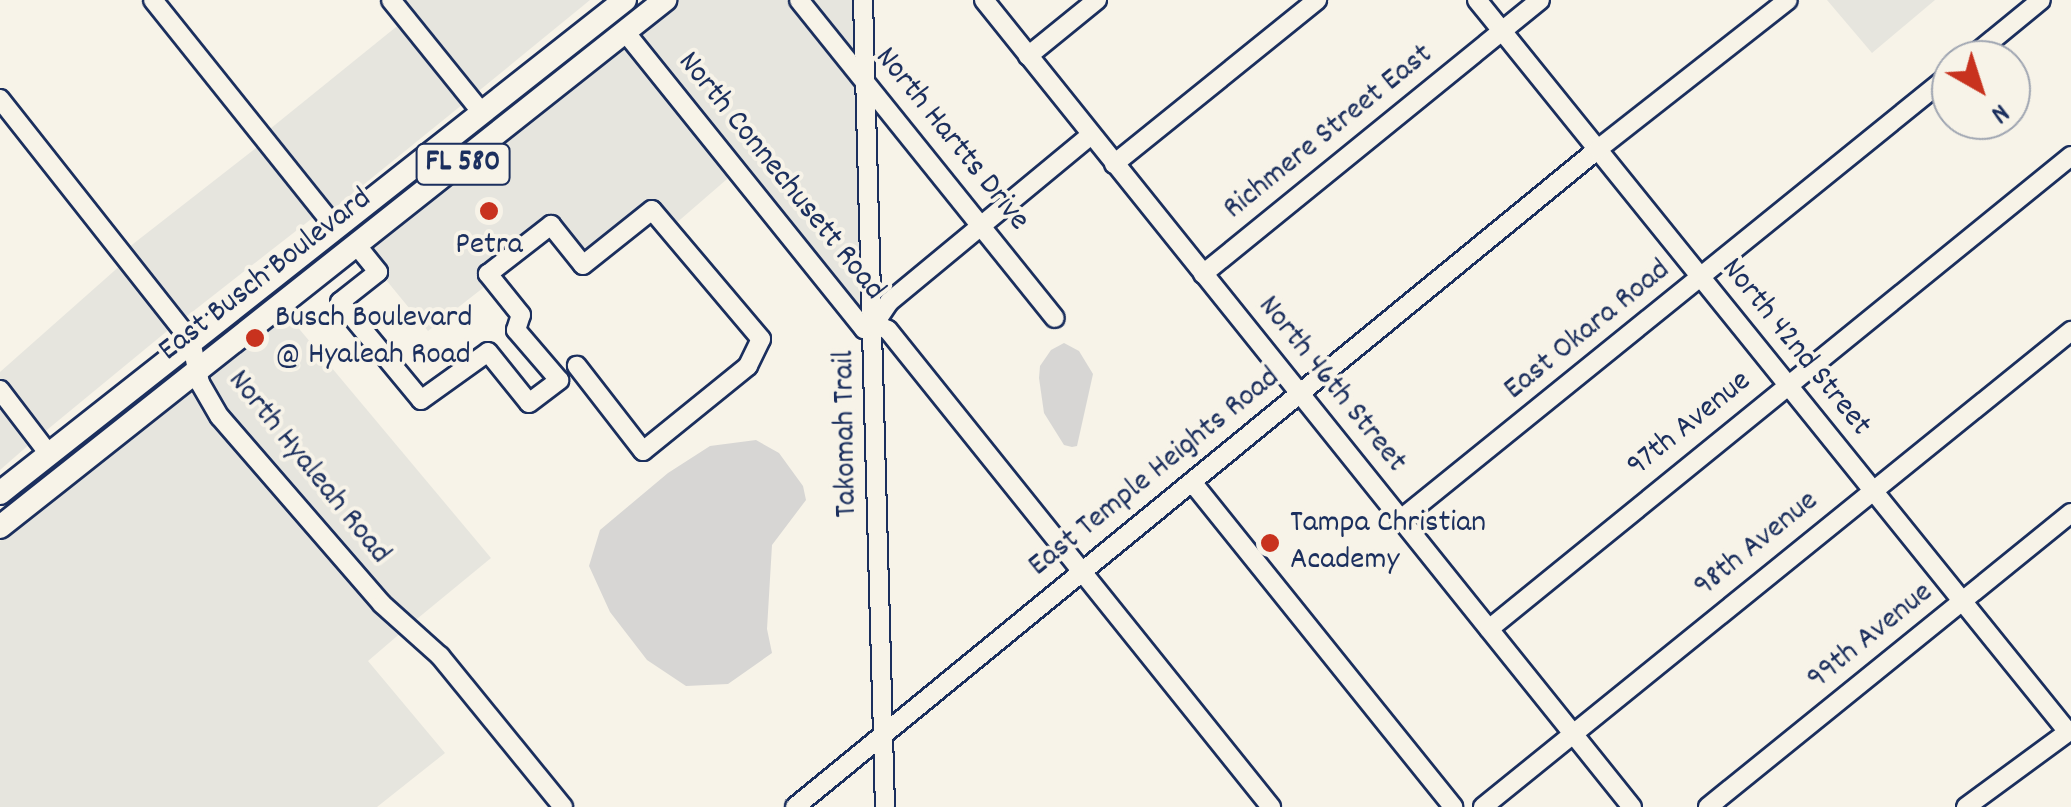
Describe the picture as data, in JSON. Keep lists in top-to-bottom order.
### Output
{
  "streets": {
    "main road": ["FL 580", "East Busch Boulevard"],
    "street": [
      "Richmere Street East",
      "North Hartts Drive",
      "North Connechusett Road",
      "East Okara Road",
      "North 42nd Street",
      "North 46th Street",
      "97th Avenue",
      "Takomah Trail",
      "North Hyaleah Road",
      "East Temple Heights Road",
      "98th Avenue",
      "99th Avenue"
    ]
  },
  "crossings": [
    ["Richmere Street East", "North 42nd Street"],
    ["Richmere Street East", "North 46th Street"],
    ["North Hartts Drive", "Takomah Trail"],
    ["North Connechusett Road", "East Busch Boulevard"],
    ["North Connechusett Road", "Takomah Trail"],
    ["North Connechusett Road", "East Temple Heights Road"],
    ["East Busch Boulevard", "North Hyaleah Road"],
    ["East Okara Road", "North 42nd Street"],
    ["East Okara Road", "North 46th Street"],
    ["North 42nd Street", "97th Avenue"],
    ["North 42nd Street", "East Temple Heights Road"],
    ["North 42nd Street", "98th Avenue"],
    ["North 42nd Street", "99th Avenue"],
    ["North 46th Street", "97th Avenue"],
    ["North 46th Street", "East Temple Heights Road"],
    ["North 46th Street", "98th Avenue"],
    ["Takomah Trail", "East Temple Heights Road"]
  ],
  "places": ["Petra", "Busch Boulevard @ Hyaleah Road", "Tampa Christian Academy"],
  "north": "bottom right"
}
